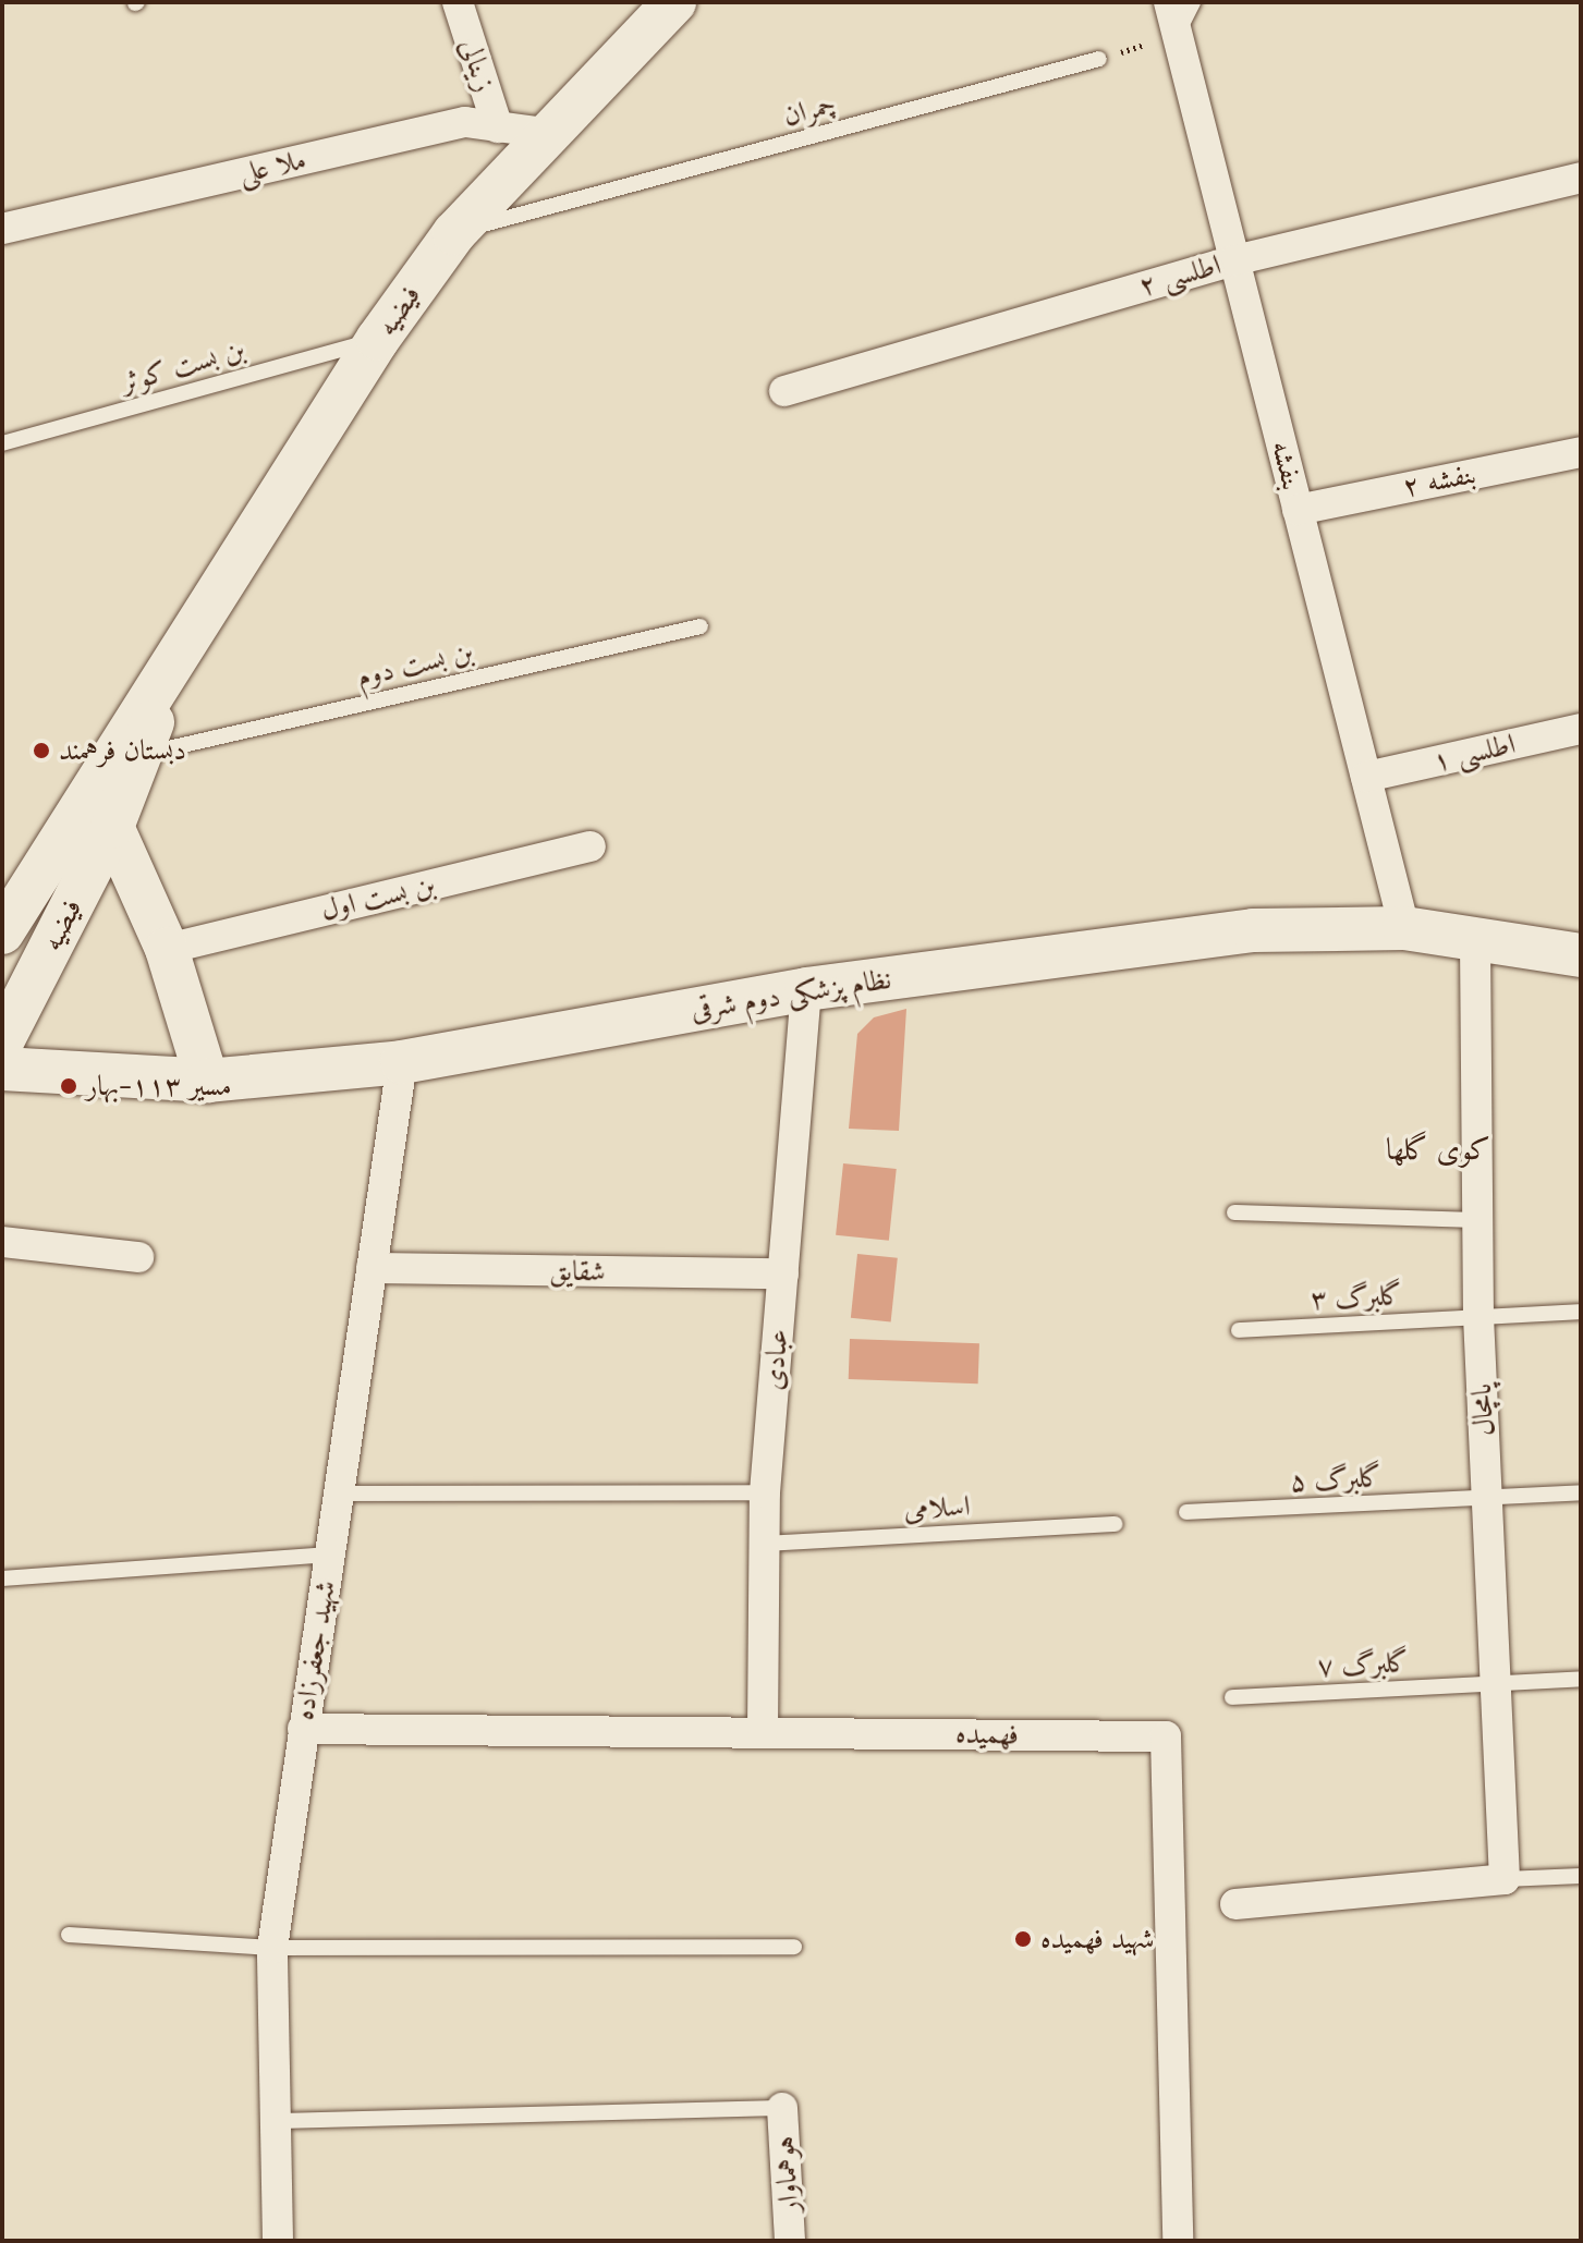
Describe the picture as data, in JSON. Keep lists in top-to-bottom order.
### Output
{
  "streets": {
    "street": [
      "زینالی",
      "ملا علی",
      "اطلسی ۲",
      "فیضیه",
      "بنفشه",
      "بنفشه ۲",
      "اطلسی ۱",
      "بن بست اول",
      "نظام پزشکی دوم شرقی",
      "شقایق",
      "عبادی",
      "پامچال",
      "شهید جعفرزاده",
      "فهمیده",
      "هوهماوار"
    ],
    "lane": [
      "چمران",
      "بن بست کوثر",
      "بن بست دوم",
      "گلبرگ ۳",
      "گلبرگ ۵",
      "اسلامی",
      "گلبرگ ۷"
    ]
  },
  "crossings": [
    ["زینالی", "ملا علی"],
    ["چمران", "فیضیه"],
    ["ملا علی", "فیضیه"],
    ["اطلسی ۲", "بنفشه"],
    ["فیضیه", "بن بست کوثر"],
    ["فیضیه", "بن بست دوم"],
    ["بنفشه", "بنفشه ۲"],
    ["بنفشه", "اطلسی ۱"],
    ["بنفشه", "نظام پزشکی دوم شرقی"],
    ["نظام پزشکی دوم شرقی", "عبادی"],
    ["نظام پزشکی دوم شرقی", "پامچال"],
    ["نظام پزشکی دوم شرقی", "شهید جعفرزاده"],
    ["شقایق", "عبادی"],
    ["شقایق", "شهید جعفرزاده"],
    ["گلبرگ ۳", "پامچال"],
    ["عبادی", "اسلامی"],
    ["عبادی", "فهمیده"],
    ["پامچال", "گلبرگ ۵"],
    ["پامچال", "گلبرگ ۷"],
    ["شهید جعفرزاده", "فهمیده"]
  ],
  "districts": ["کوی گلها"],
  "places": ["دبستان فرهمند", "مسیر ۱۱۳-بهار", "شهید فهمیده"]
}
